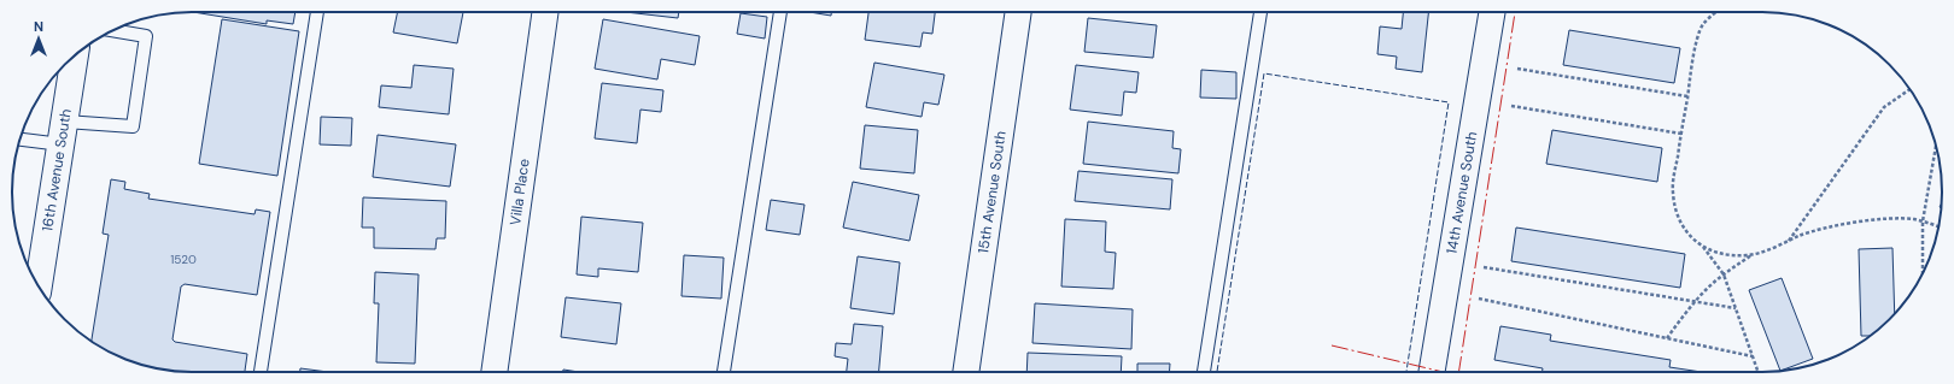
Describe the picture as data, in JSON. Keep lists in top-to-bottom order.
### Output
{
  "streets": {
    "main road": ["16th Avenue South"],
    "street": ["Villa Place", "15th Avenue South", "14th Avenue South"]
  },
  "house_numbers": ["1520"],
  "north": "top"
}
